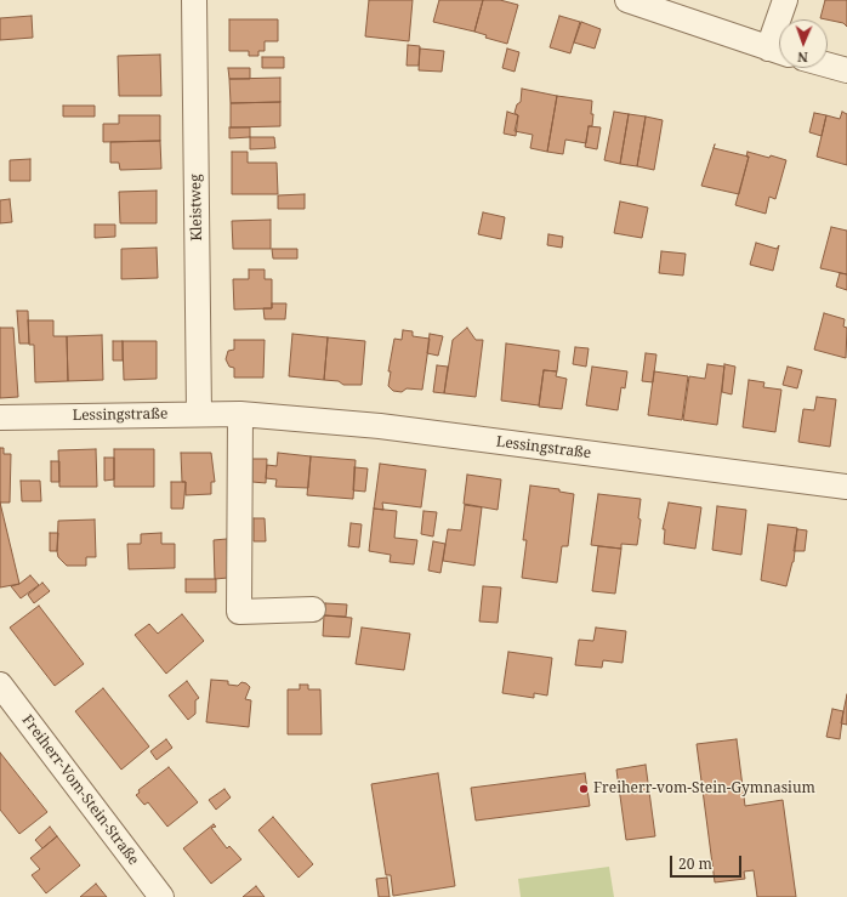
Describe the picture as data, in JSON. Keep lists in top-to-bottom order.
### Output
{
  "streets": {
    "street": ["Kleistweg", "Lessingstraße", "Freiherr-Vom-Stein-Straße"]
  },
  "crossings": [
    ["Kleistweg", "Lessingstraße"]
  ],
  "places": ["Freiherr-vom-Stein-Gymnasium"],
  "scale_bar": "20 m",
  "north": "bottom"
}
